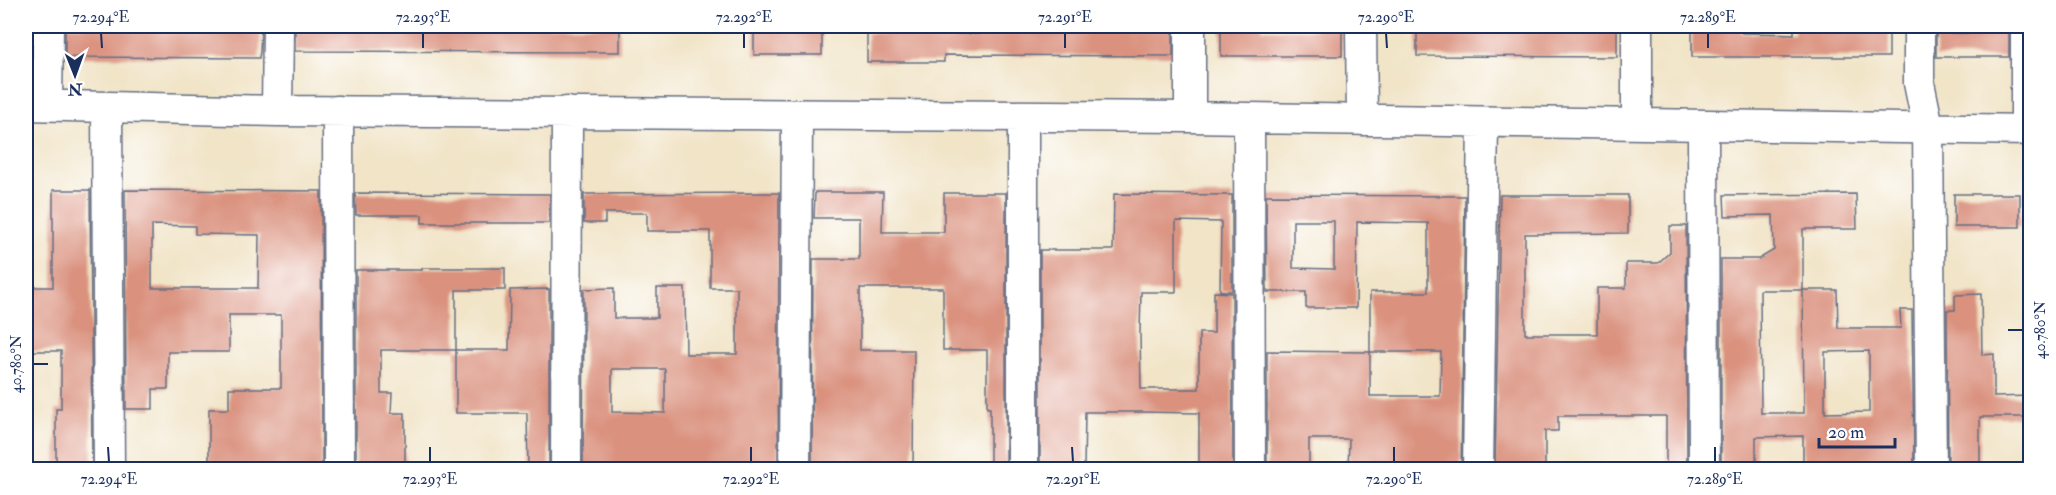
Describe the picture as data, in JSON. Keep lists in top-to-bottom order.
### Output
{
  "scale_bar": "20 m",
  "north": "bottom",
  "coordinates": [
    "72.294°E",
    "72.293°E",
    "72.292°E",
    "72.291°E",
    "72.290°E",
    "72.289°E",
    "40.780°N"
  ]
}
